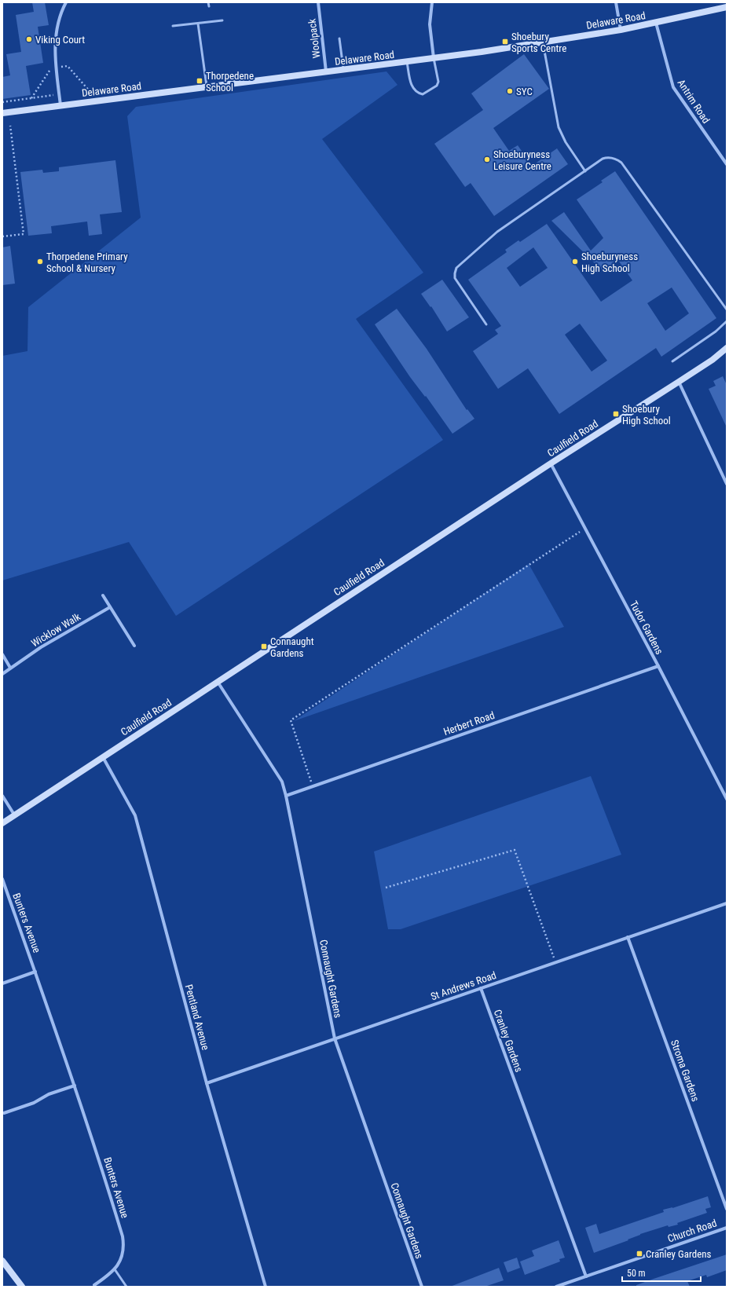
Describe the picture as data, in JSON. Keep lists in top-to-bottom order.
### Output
{
  "streets": {
    "street": [
      "Delaware Road",
      "Woolpack",
      "Antrim Road",
      "Caulfield Road",
      "Tudor Gardens",
      "Wicklow Walk",
      "Herbert Road",
      "Bunters Avenue",
      "Connaught Gardens",
      "St Andrews Road",
      "Pentland Avenue",
      "Cranley Gardens",
      "Stroma Gardens",
      "Church Road"
    ]
  },
  "crossings": [
    ["Delaware Road", "Woolpack"],
    ["Delaware Road", "Antrim Road"],
    ["Caulfield Road", "Tudor Gardens"],
    ["Caulfield Road", "Connaught Gardens"],
    ["Caulfield Road", "Pentland Avenue"],
    ["Tudor Gardens", "Herbert Road"],
    ["Herbert Road", "Connaught Gardens"],
    ["Connaught Gardens", "St Andrews Road"],
    ["St Andrews Road", "Pentland Avenue"],
    ["St Andrews Road", "Cranley Gardens"],
    ["St Andrews Road", "Stroma Gardens"],
    ["Cranley Gardens", "Church Road"]
  ],
  "places": {
    "other": [
      "Viking Court",
      "SYC",
      "Shoeburyness Leisure Centre",
      "Thorpedene Primary School & Nursery",
      "Shoeburyness High School"
    ],
    "transit": [
      "Shoebury Sports Centre",
      "Thorpedene School",
      "Shoebury High School",
      "Connaught Gardens",
      "Cranley Gardens"
    ]
  },
  "scale_bar": "50 m"
}
